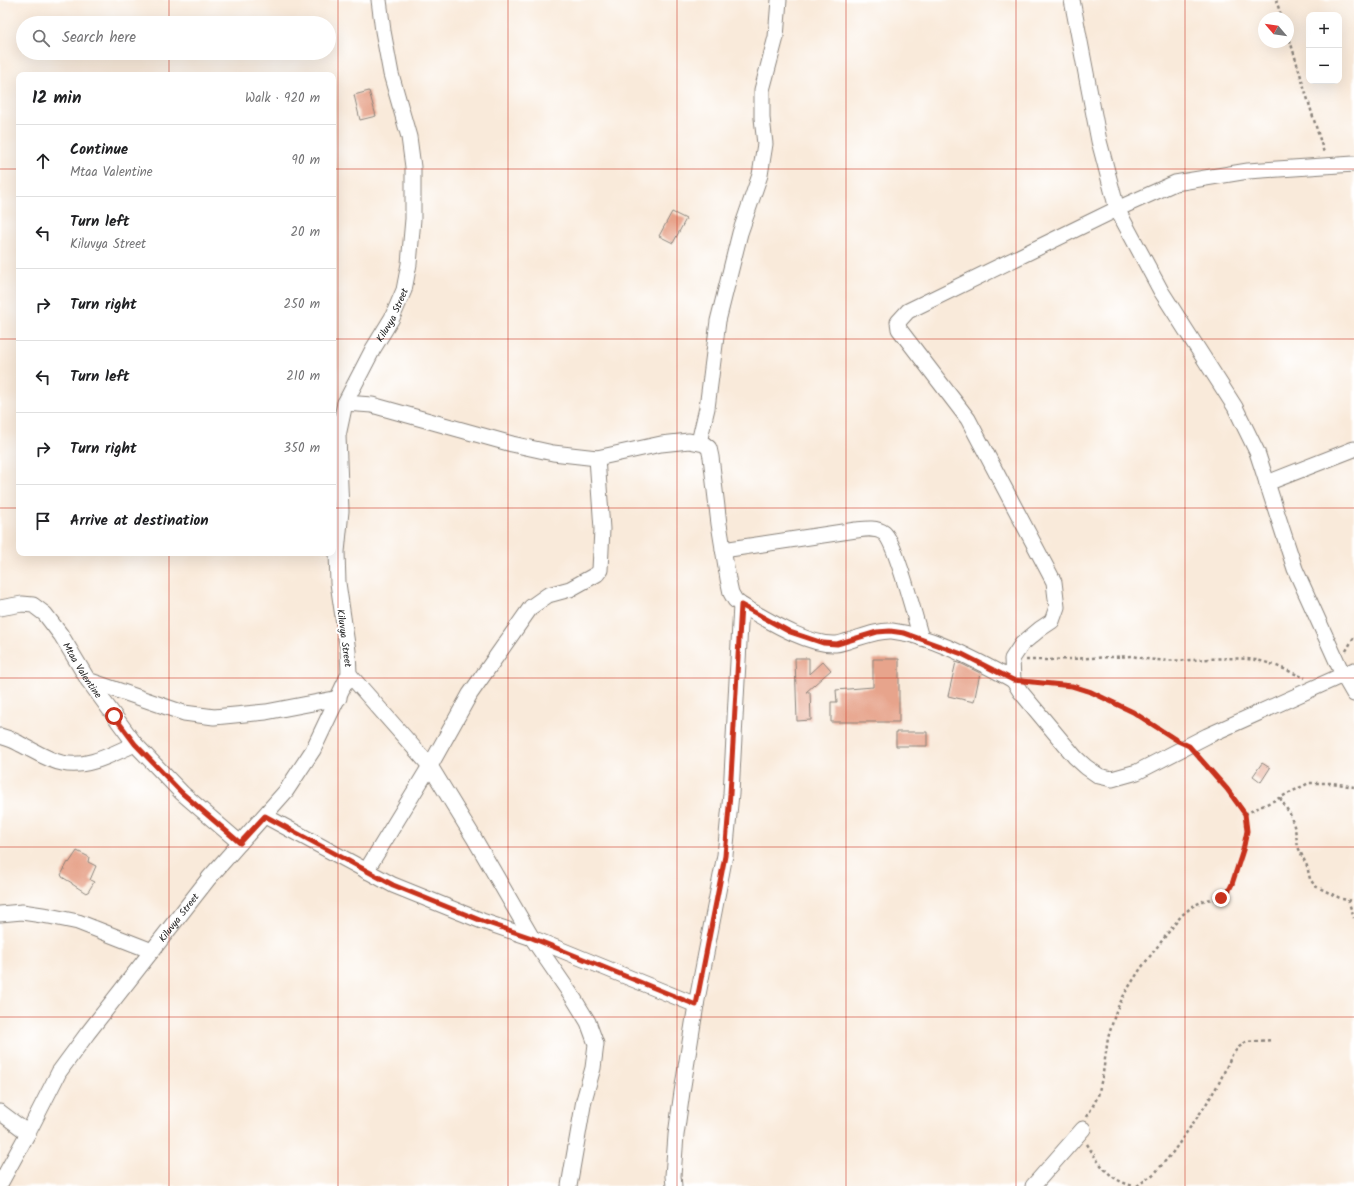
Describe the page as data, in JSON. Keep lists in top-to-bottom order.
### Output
{
  "streets": {
    "street": ["Kiluvya Street", "Mtaa Valentine"]
  },
  "crossings": [
    ["Kiluvya Street", "Mtaa Valentine"]
  ],
  "north": "top left",
  "page": {
    "map_buttons": ["+", "−"],
    "search": "Search here",
    "heading": ["12 min", "Walk · 920 m"],
    "list": [
      ["Continue", "Mtaa Valentine", "90 m"],
      ["Turn left", "Kiluvya Street", "20 m"],
      ["Turn right", "250 m"],
      ["Turn left", "210 m"],
      ["Turn right", "350 m"],
      "Arrive at destination"
    ]
  }
}
